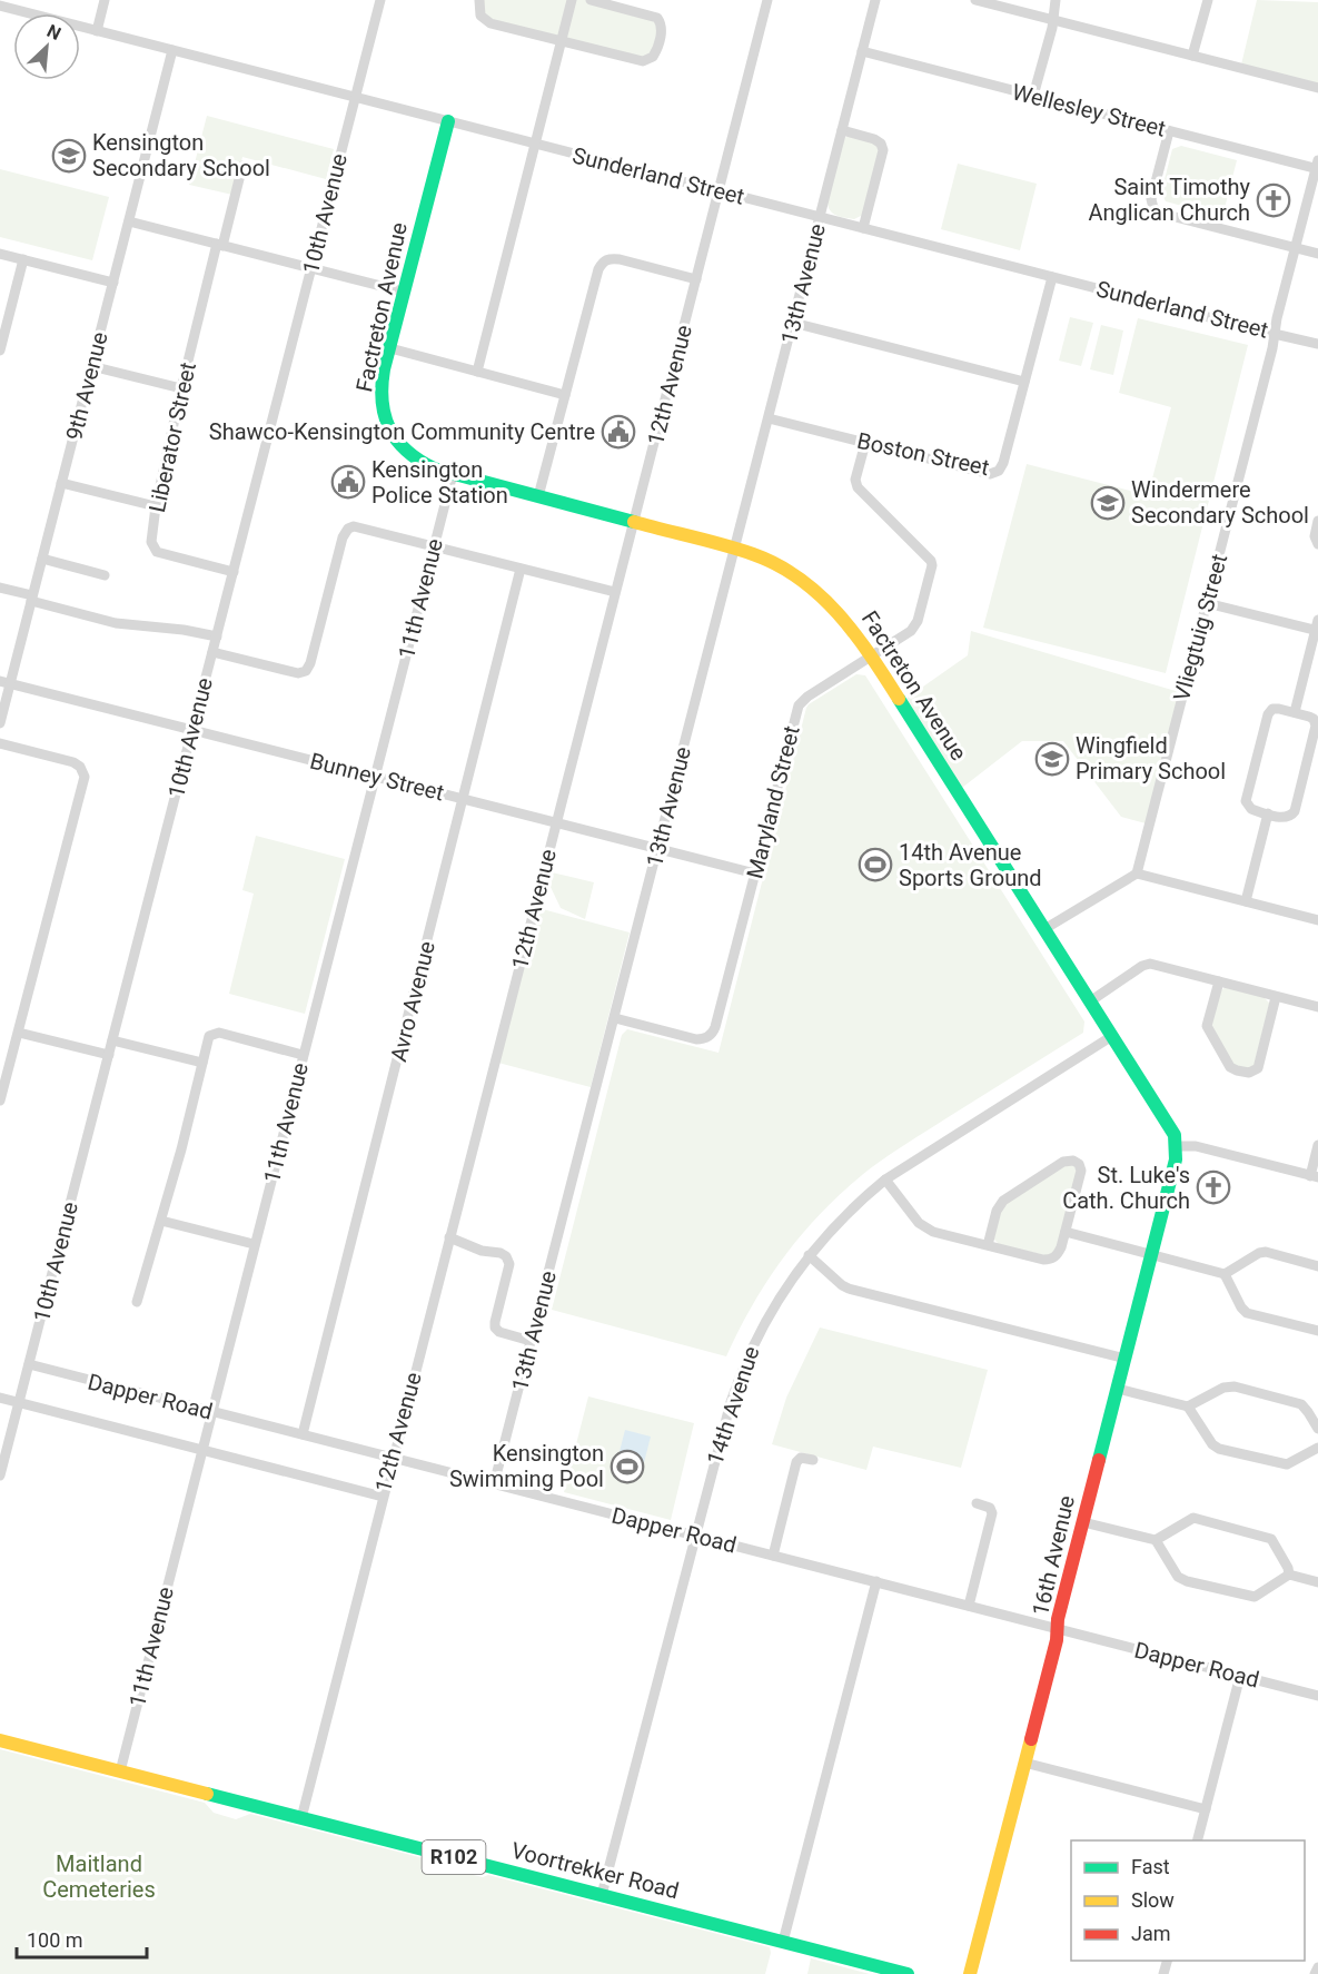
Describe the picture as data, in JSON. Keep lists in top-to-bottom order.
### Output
{
  "streets": {
    "street": [
      "Wellesley Street",
      "Sunderland Street",
      "10th Avenue",
      "13th Avenue",
      "Factreton Avenue",
      "12th Avenue",
      "9th Avenue",
      "Liberator Street",
      "Boston Street",
      "11th Avenue",
      "Vliegtuig Street",
      "Bunney Street",
      "Maryland Street",
      "Avro Avenue",
      "Dapper Road",
      "14th Avenue",
      "16th Avenue",
      "R102",
      "Voortrekker Road"
    ]
  },
  "crossings": [
    ["Wellesley Street", "13th Avenue"],
    ["Wellesley Street", "Vliegtuig Street"],
    ["Sunderland Street", "10th Avenue"],
    ["Sunderland Street", "13th Avenue"],
    ["Sunderland Street", "Factreton Avenue"],
    ["Sunderland Street", "12th Avenue"],
    ["Sunderland Street", "9th Avenue"],
    ["Sunderland Street", "Boston Street"],
    ["Sunderland Street", "Vliegtuig Street"],
    ["10th Avenue", "Liberator Street"],
    ["10th Avenue", "Bunney Street"],
    ["10th Avenue", "Dapper Road"],
    ["13th Avenue", "Factreton Avenue"],
    ["13th Avenue", "Boston Street"],
    ["13th Avenue", "Bunney Street"],
    ["13th Avenue", "Maryland Street"],
    ["13th Avenue", "Dapper Road"],
    ["Factreton Avenue", "12th Avenue"],
    ["Factreton Avenue", "11th Avenue"],
    ["Factreton Avenue", "Maryland Street"],
    ["Factreton Avenue", "14th Avenue"],
    ["Factreton Avenue", "16th Avenue"],
    ["12th Avenue", "Bunney Street"],
    ["12th Avenue", "Dapper Road"],
    ["12th Avenue", "Voortrekker Road"],
    ["9th Avenue", "Bunney Street"],
    ["Boston Street", "Maryland Street"],
    ["11th Avenue", "Bunney Street"],
    ["11th Avenue", "Dapper Road"],
    ["11th Avenue", "Voortrekker Road"],
    ["Bunney Street", "Maryland Street"],
    ["Bunney Street", "Avro Avenue"],
    ["Avro Avenue", "Dapper Road"],
    ["Dapper Road", "14th Avenue"],
    ["Dapper Road", "16th Avenue"],
    ["14th Avenue", "Voortrekker Road"]
  ],
  "parks": ["Maitland Cemeteries"],
  "places": {
    "school or university": ["Kensington Secondary School", "Windermere Secondary School", "Wingfield Primary School"],
    "church": ["Saint Timothy Anglican Church", "St. Luke's Cath. Church"],
    "public building": ["Shawco-Kensington Community Centre", "Kensington Police Station"],
    "sports": ["14th Avenue Sports Ground", "Kensington Swimming Pool"]
  },
  "legend": ["Fast", "Slow", "Jam"],
  "scale_bar": "100 m",
  "north": "top right"
}
